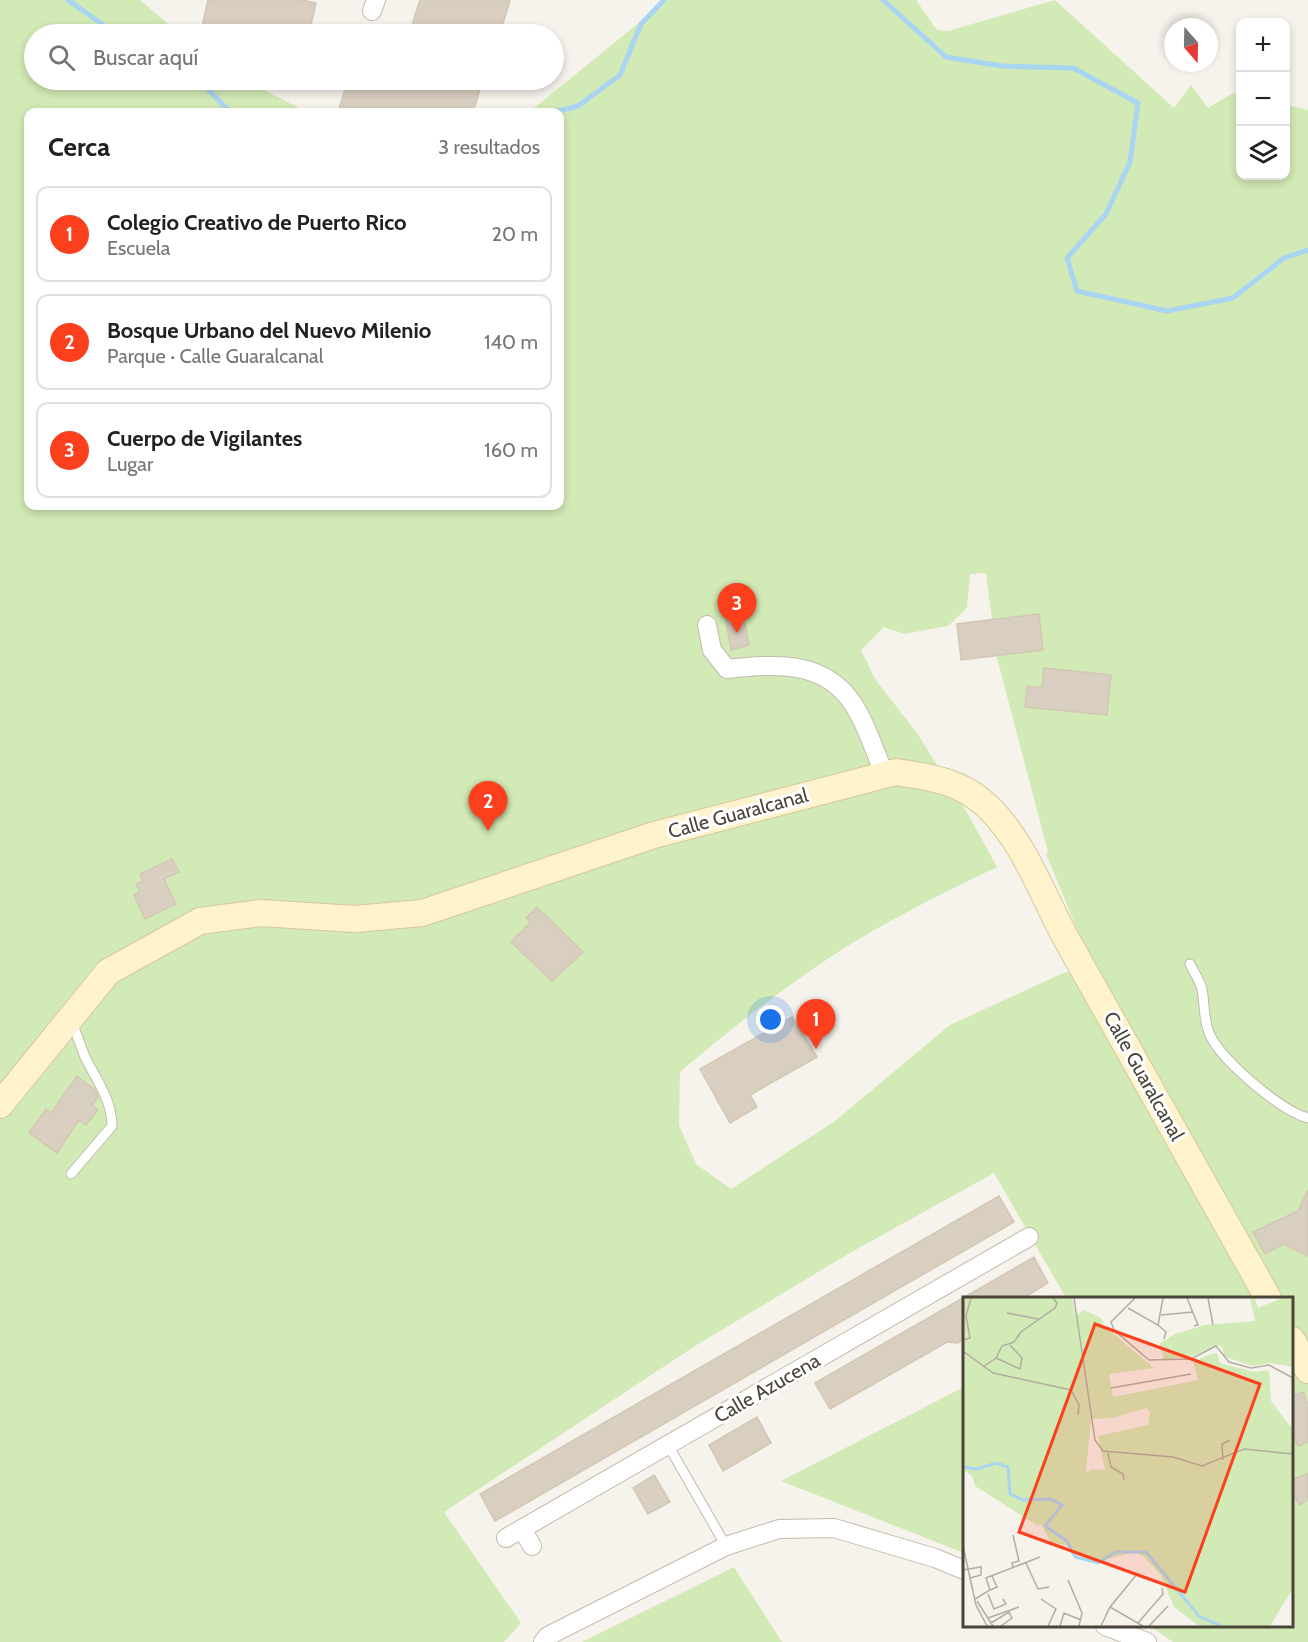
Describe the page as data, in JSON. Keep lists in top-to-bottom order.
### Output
{
  "streets": {
    "street": ["Calle Guaralcanal", "Calle Azucena"]
  },
  "north": "bottom",
  "page": {
    "map_buttons": ["+", "−"],
    "search": "Buscar aquí",
    "heading": ["Cerca", "3 resultados"],
    "list": [
      {
        "mark": "1",
        "name": "Colegio Creativo de Puerto Rico",
        "note": "Escuela",
        "value": "20 m"
      },
      {
        "mark": "2",
        "name": "Bosque Urbano del Nuevo Milenio",
        "note": "Parque · Calle Guaralcanal",
        "value": "140 m"
      },
      {
        "mark": "3",
        "name": "Cuerpo de Vigilantes",
        "note": "Lugar",
        "value": "160 m"
      }
    ],
    "pins": ["3", "2", "1"]
  }
}
